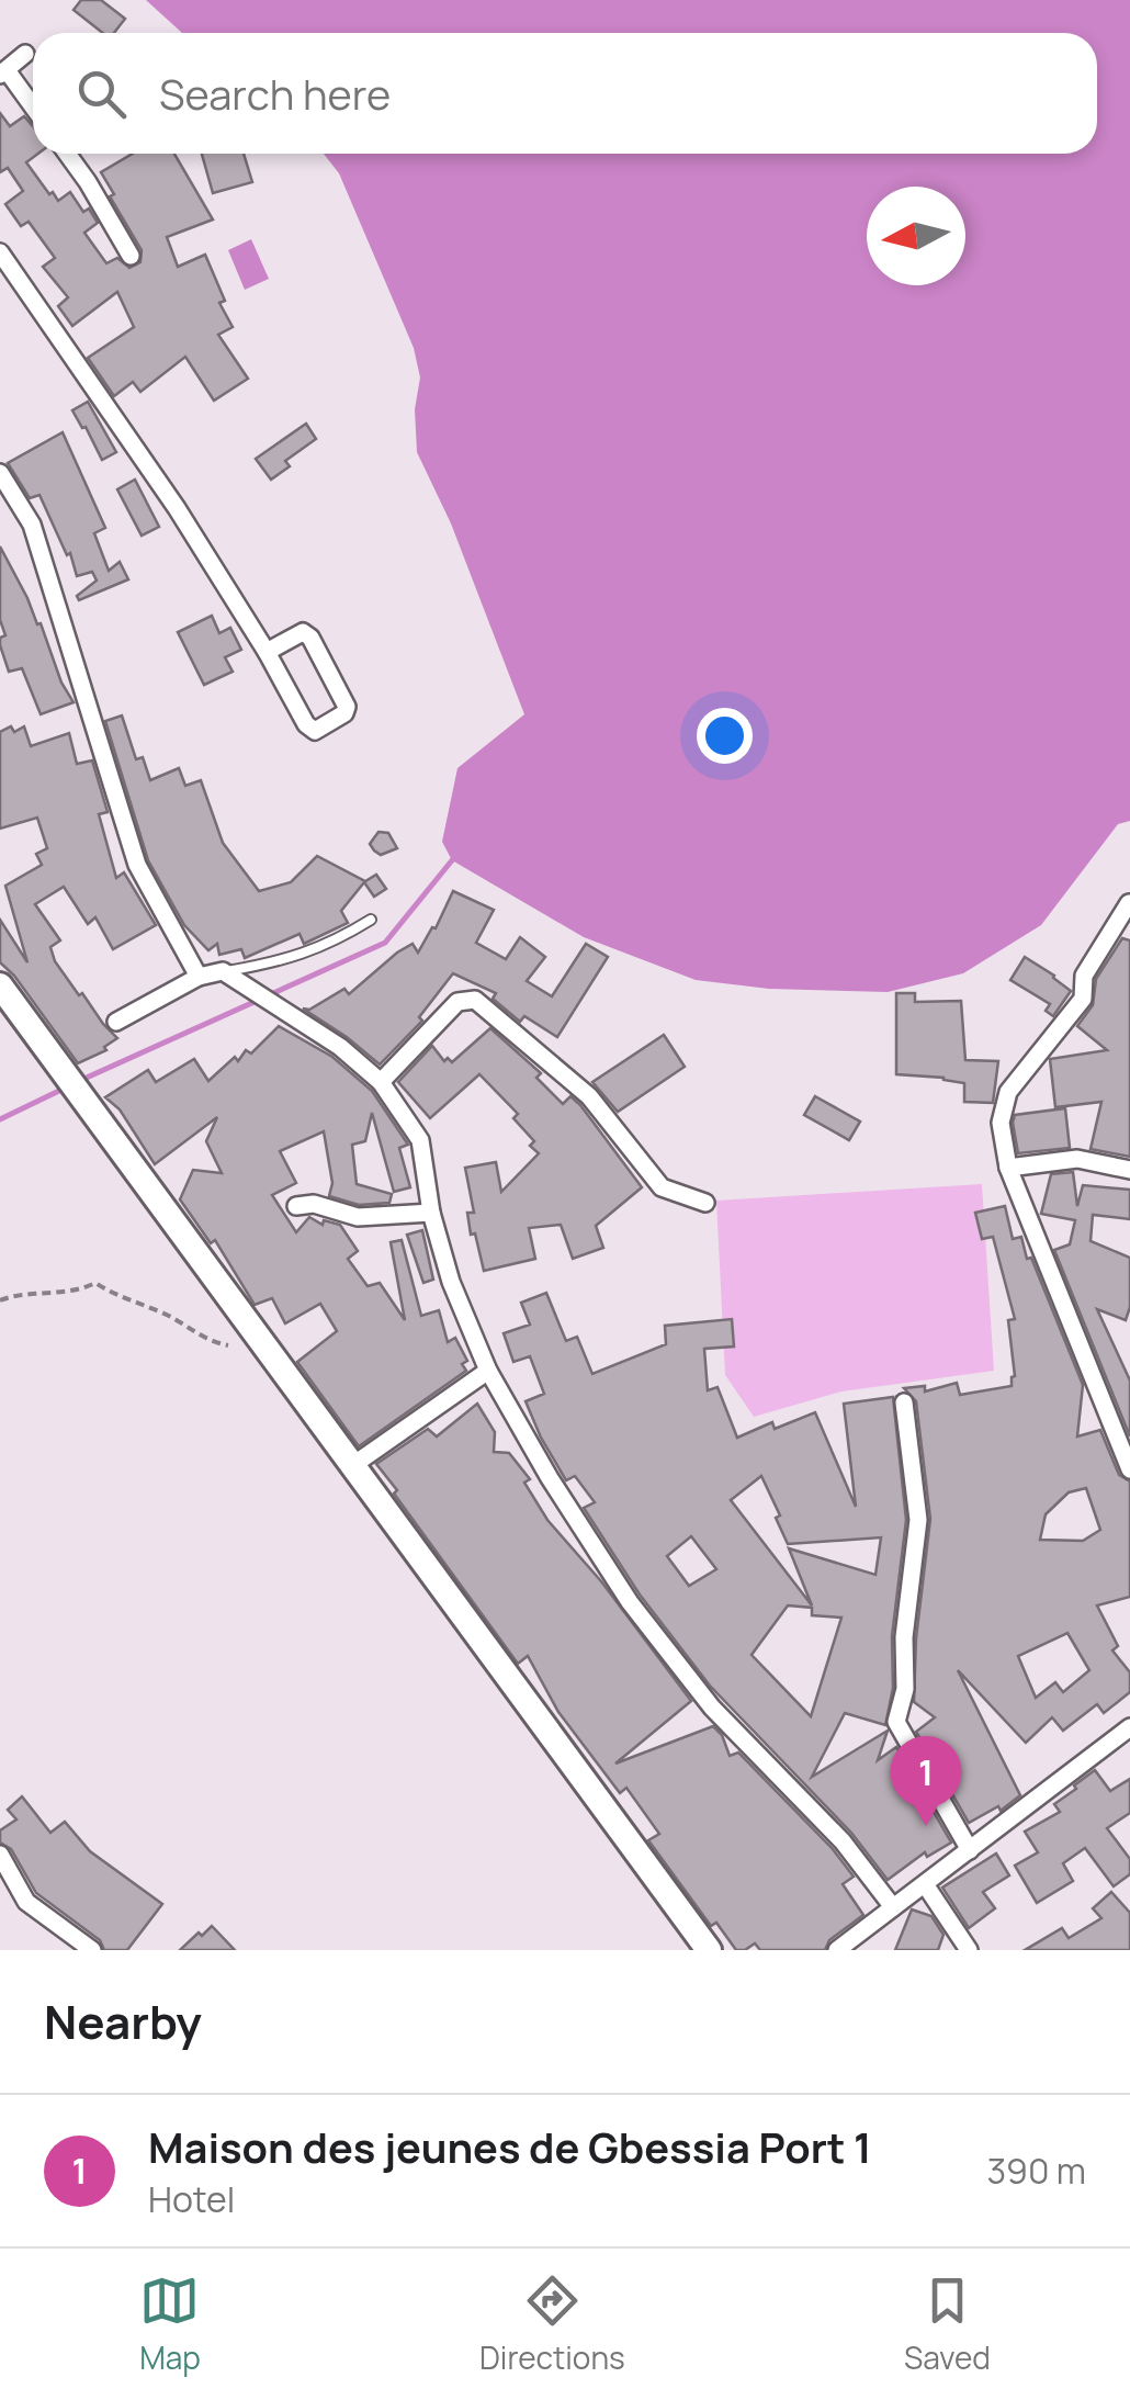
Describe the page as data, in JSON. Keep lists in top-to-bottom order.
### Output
{
  "north": "left",
  "page": {
    "search": "Search here",
    "pins": "1",
    "heading": "Nearby",
    "list": [
      {
        "mark": "1",
        "name": "Maison des jeunes de Gbessia Port 1",
        "note": "Hotel",
        "value": "390 m"
      }
    ],
    "nav": ["Map", "Directions", "Saved"]
  }
}
